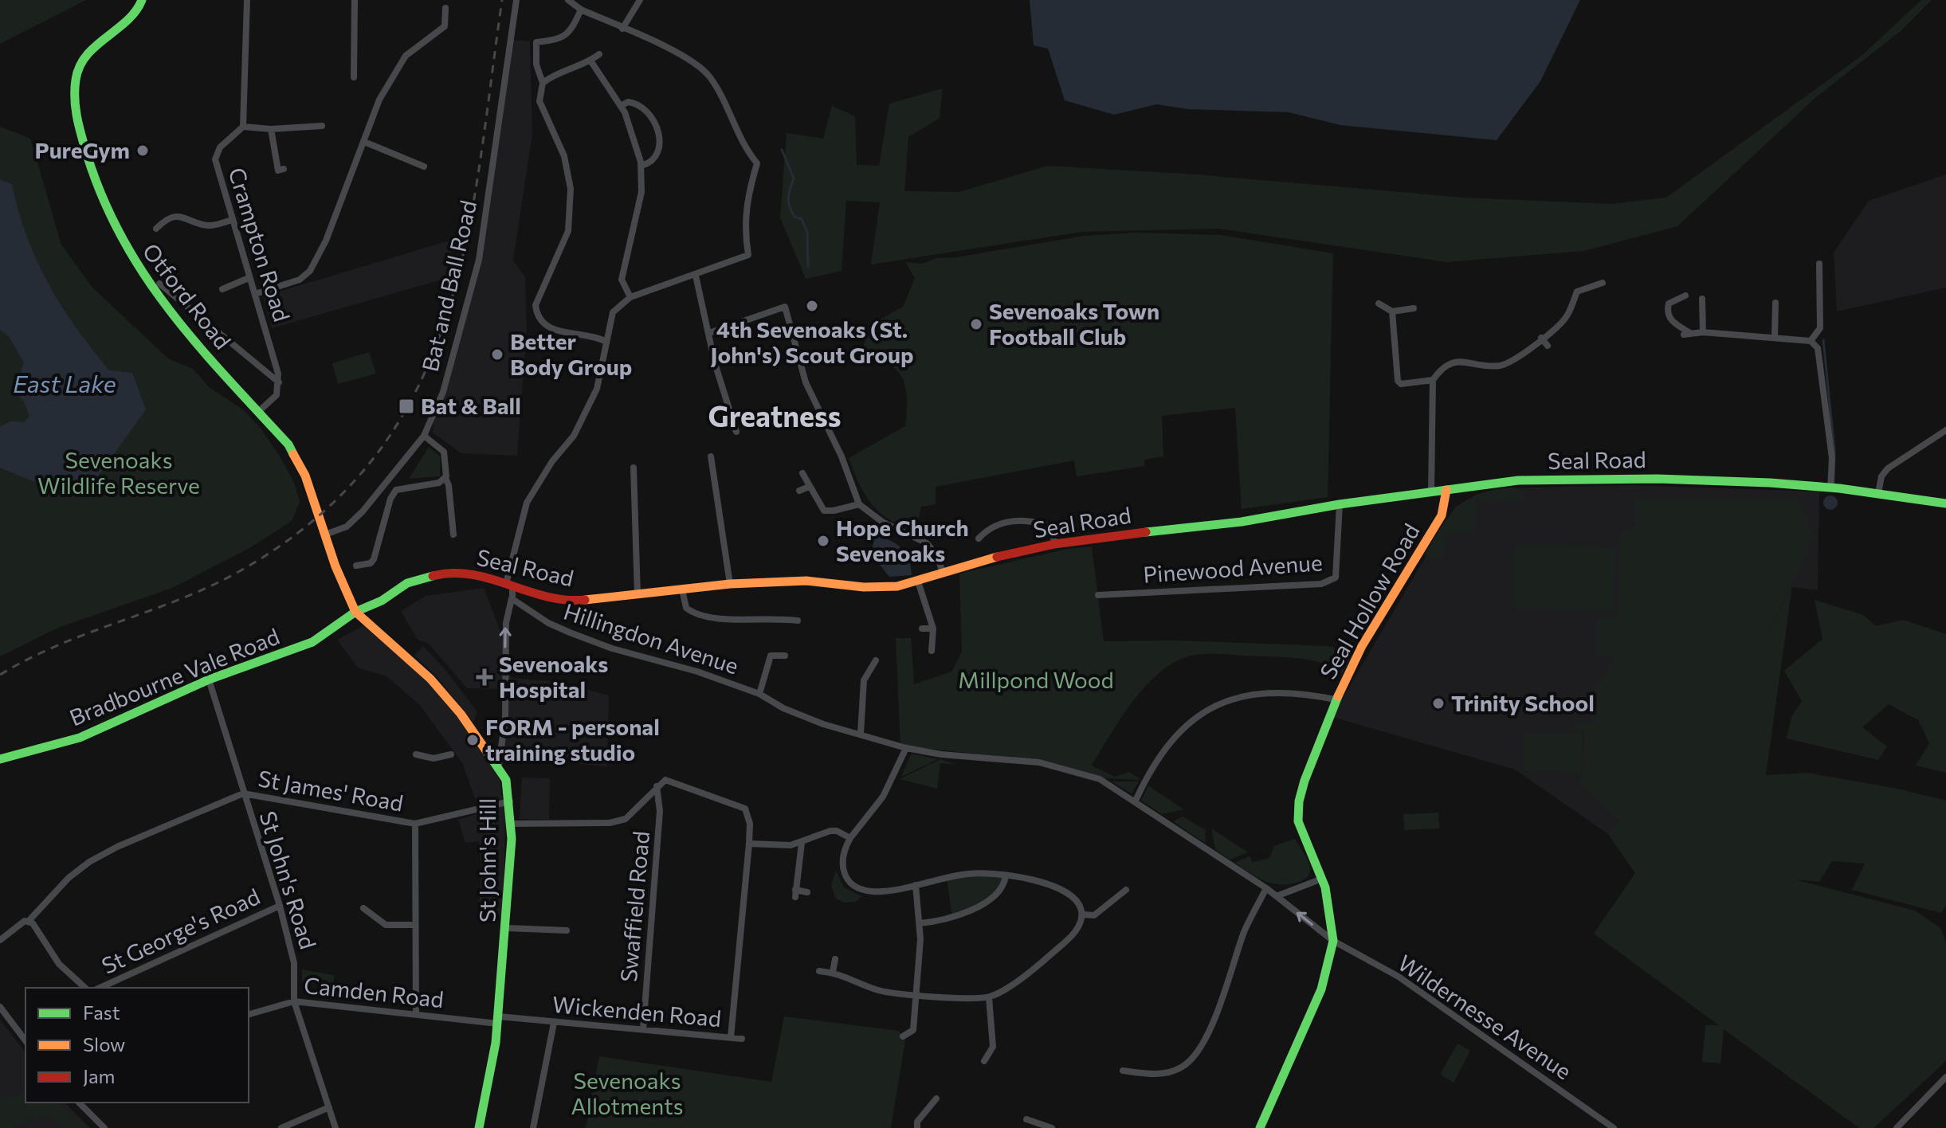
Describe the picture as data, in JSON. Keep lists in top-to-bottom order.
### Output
{
  "streets": {
    "main road": [
      "Otford Road",
      "Seal Road",
      "Seal Hollow Road",
      "Bradbourne Vale Road",
      "St John's Hill"
    ],
    "street": [
      "Crampton Road",
      "Bat and Ball Road",
      "Pinewood Avenue",
      "Hillingdon Avenue",
      "St James' Road",
      "St John's Road",
      "Swaffield Road",
      "St George's Road",
      "Camden Road",
      "Wickenden Road",
      "Wildernesse Avenue"
    ]
  },
  "crossings": [
    ["Crampton Road", "Otford Road"],
    ["Bat and Ball Road", "Otford Road"],
    ["Otford Road", "Seal Road"],
    ["Otford Road", "Bradbourne Vale Road"],
    ["Otford Road", "St John's Hill"],
    ["Seal Road", "Pinewood Avenue"],
    ["Seal Road", "Seal Hollow Road"],
    ["Seal Road", "Bradbourne Vale Road"],
    ["Seal Road", "St John's Hill"],
    ["Seal Hollow Road", "Wildernesse Avenue"],
    ["Hillingdon Avenue", "Wildernesse Avenue"],
    ["Bradbourne Vale Road", "St John's Hill"],
    ["Bradbourne Vale Road", "St John's Road"],
    ["St James' Road", "St John's Hill"],
    ["St James' Road", "St John's Road"],
    ["St James' Road", "St George's Road"],
    ["St John's Hill", "Camden Road"],
    ["St John's Hill", "Wickenden Road"],
    ["St John's Road", "St George's Road"],
    ["St John's Road", "Camden Road"],
    ["Swaffield Road", "Wickenden Road"],
    ["Camden Road", "Wickenden Road"]
  ],
  "districts": ["Greatness"],
  "water": ["East Lake"],
  "parks": ["Sevenoaks Wildlife Reserve", "Millpond Wood", "Sevenoaks Allotments"],
  "places": {
    "other": [
      "PureGym",
      "4th Sevenoaks (St. John's) Scout Group",
      "Sevenoaks Town Football Club",
      "Better Body Group",
      "Hope Church Sevenoaks",
      "Trinity School",
      "FORM - personal training studio"
    ],
    "transit": ["Bat & Ball"],
    "health": ["Sevenoaks Hospital"]
  },
  "legend": ["Fast", "Slow", "Jam"]
}
